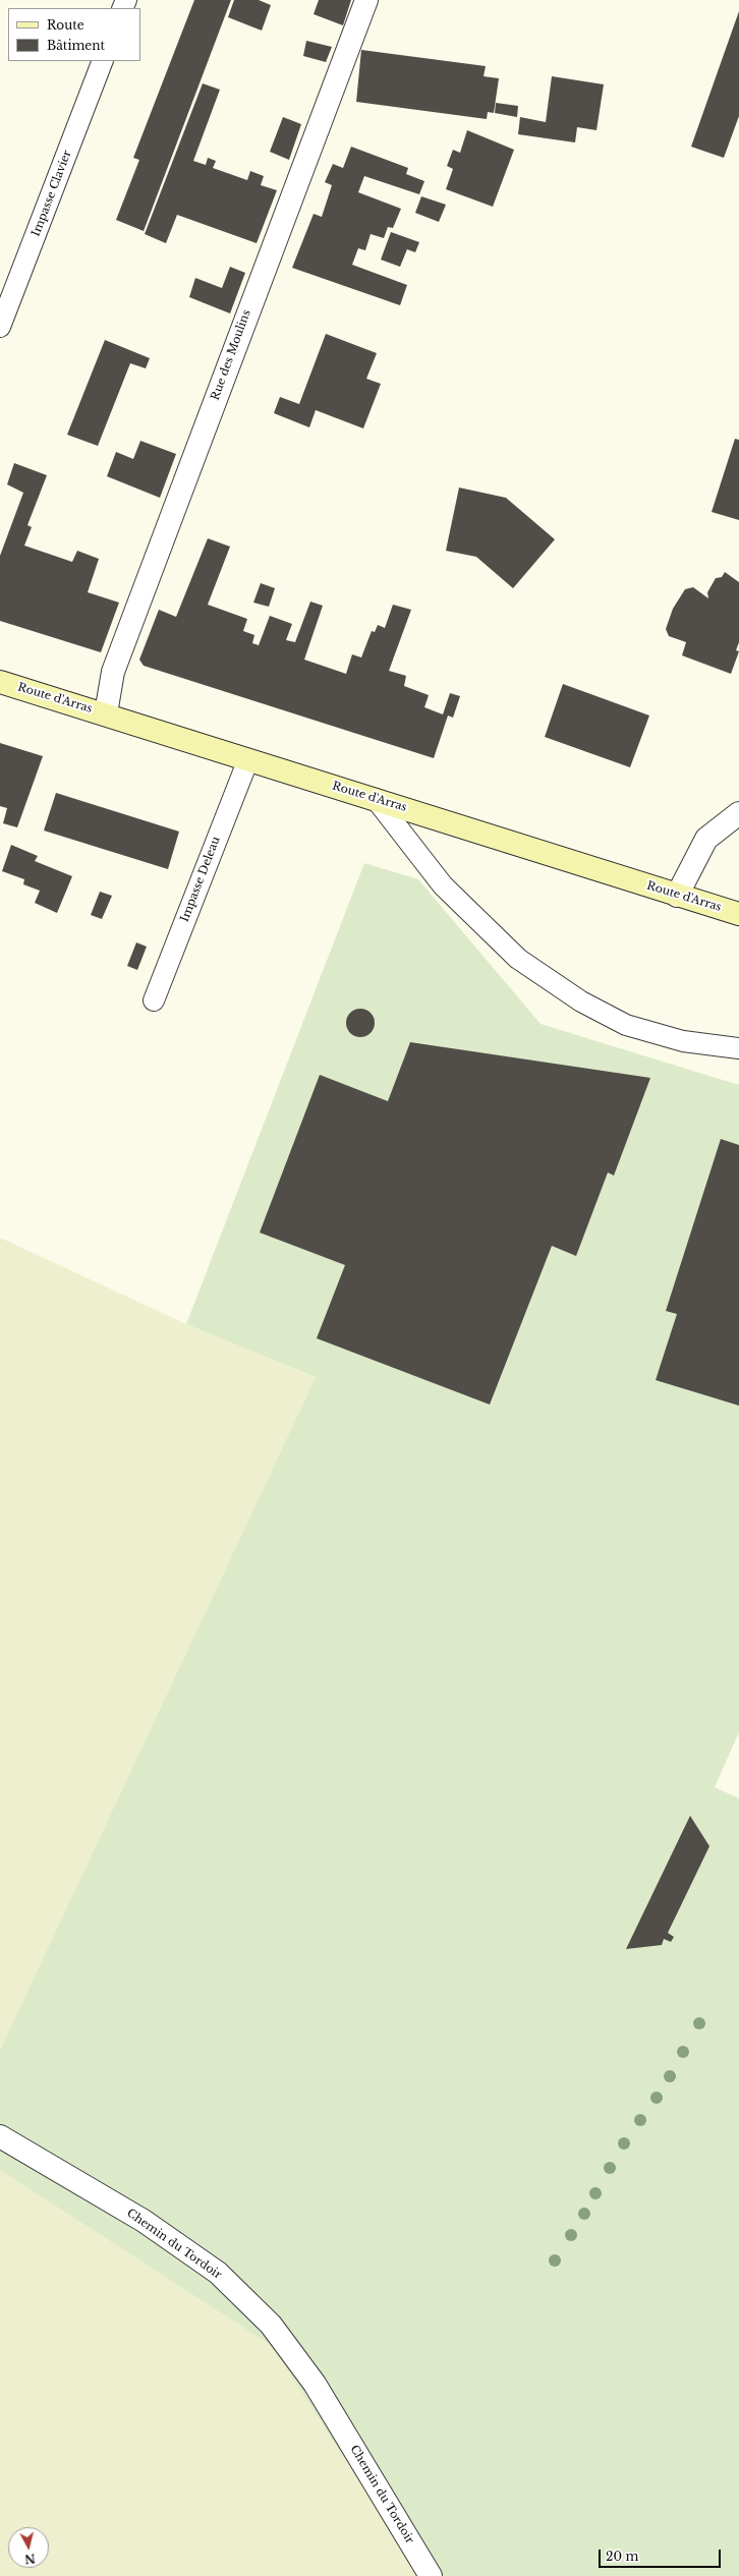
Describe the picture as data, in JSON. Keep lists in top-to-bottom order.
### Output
{
  "streets": {
    "main road": ["Route d'Arras"],
    "street": ["Rue des Moulins", "Chemin du Tordoir"],
    "lane": ["Impasse Clavier", "Impasse Deleau"]
  },
  "crossings": [
    ["Rue des Moulins", "Route d'Arras"],
    ["Route d'Arras", "Impasse Deleau"]
  ],
  "legend": ["Route", "Bâtiment"],
  "scale_bar": "20 m",
  "north": "bottom"
}
